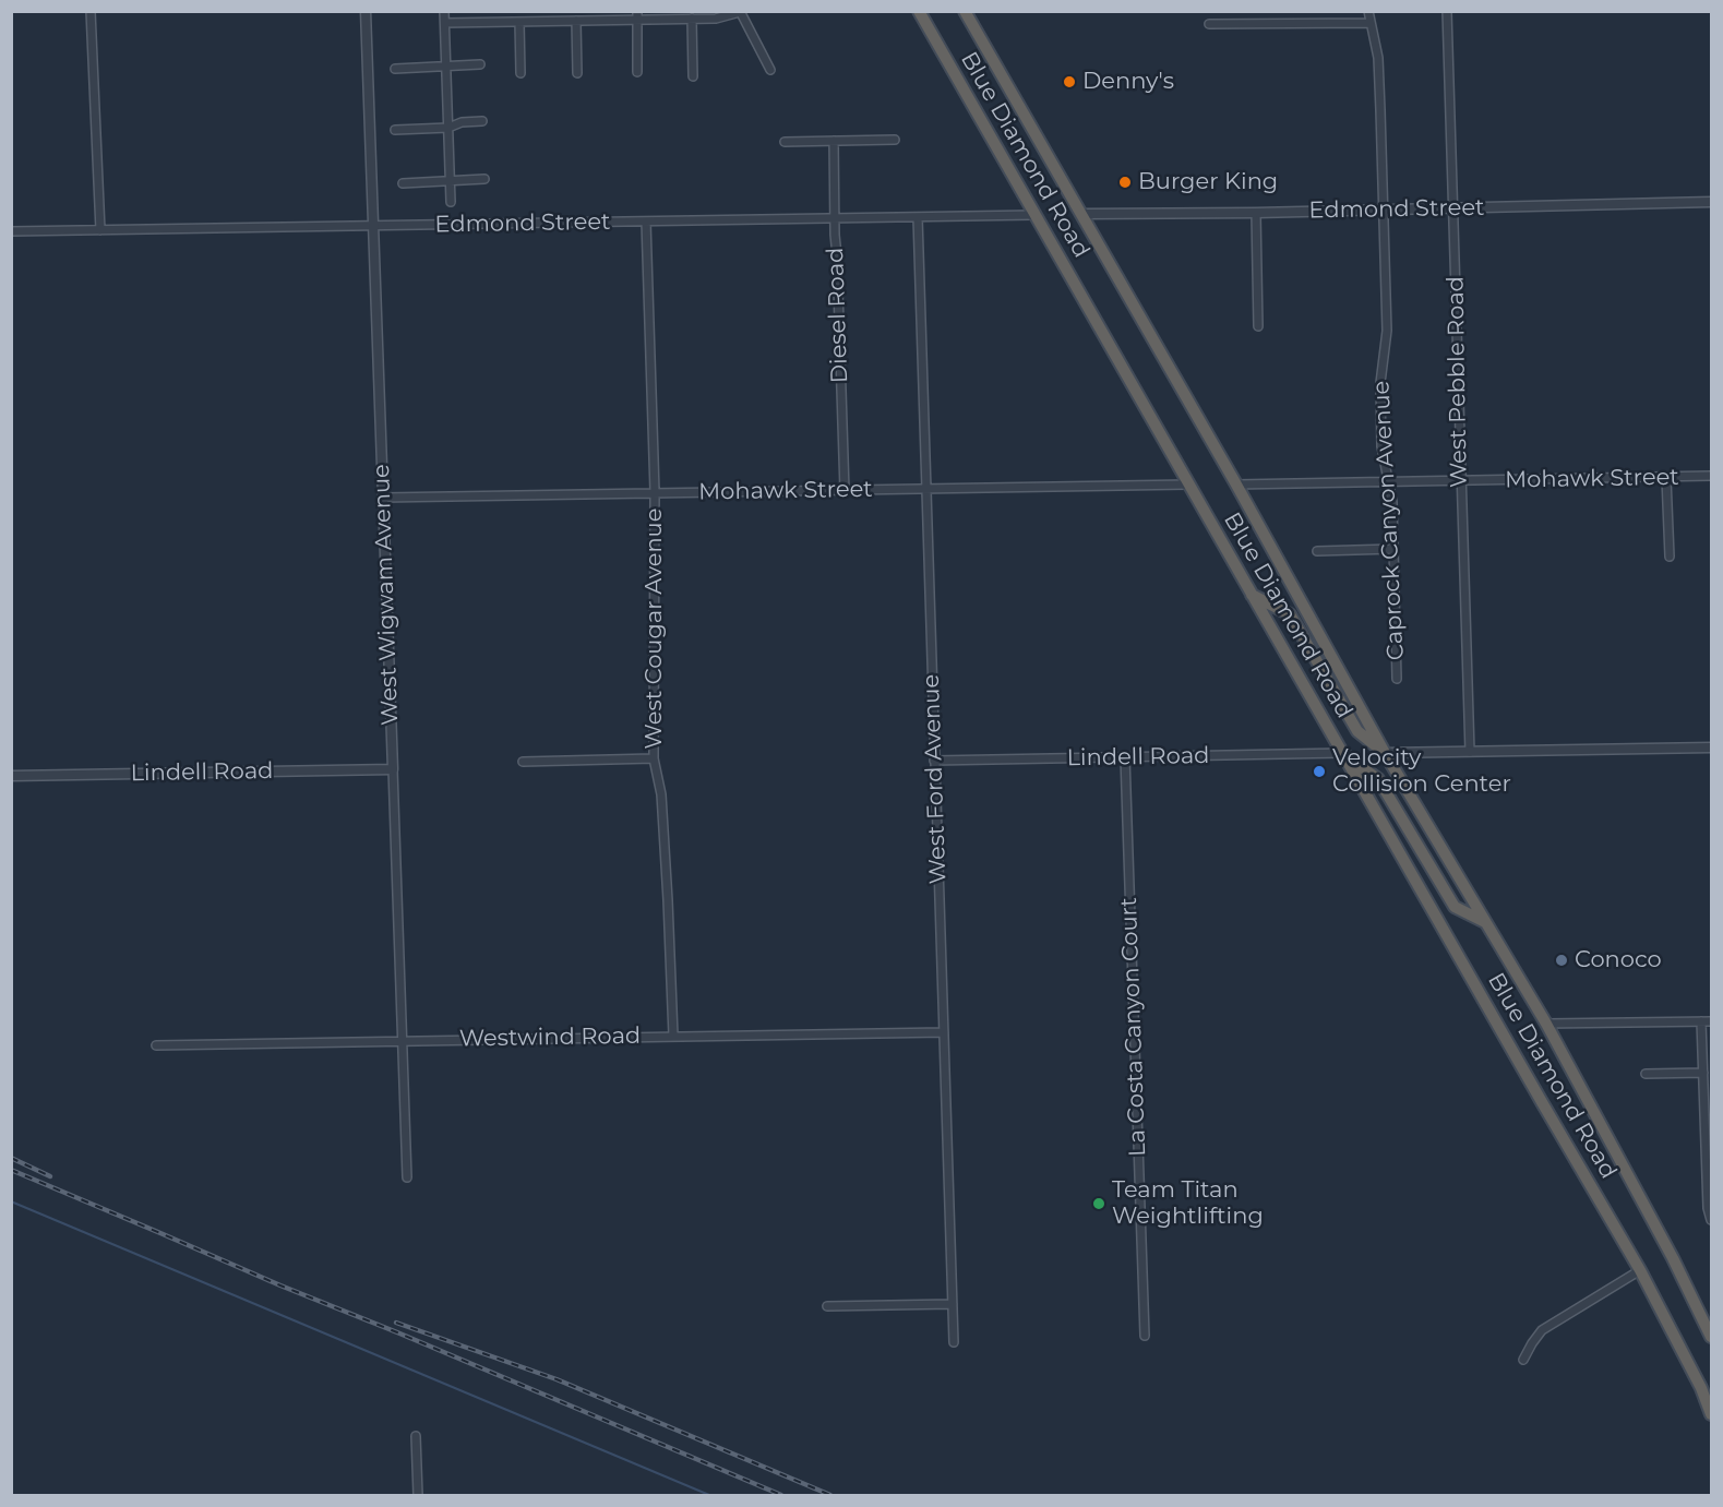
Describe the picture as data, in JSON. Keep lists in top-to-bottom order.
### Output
{
  "streets": {
    "highway": ["Blue Diamond Road"],
    "street": [
      "Edmond Street",
      "Diesel Road",
      "West Pebble Road",
      "Mohawk Street",
      "Caprock Canyon Avenue",
      "West Wigwam Avenue",
      "West Cougar Avenue",
      "Lindell Road",
      "West Ford Avenue",
      "La Costa Canyon Court",
      "Westwind Road"
    ]
  },
  "crossings": [
    ["Blue Diamond Road", "Edmond Street"],
    ["Blue Diamond Road", "Mohawk Street"],
    ["Blue Diamond Road", "Lindell Road"],
    ["Edmond Street", "Diesel Road"],
    ["Edmond Street", "West Pebble Road"],
    ["Edmond Street", "Caprock Canyon Avenue"],
    ["Edmond Street", "West Wigwam Avenue"],
    ["Edmond Street", "West Cougar Avenue"],
    ["Edmond Street", "West Ford Avenue"],
    ["Diesel Road", "Mohawk Street"],
    ["West Pebble Road", "Mohawk Street"],
    ["Mohawk Street", "Caprock Canyon Avenue"],
    ["Mohawk Street", "West Wigwam Avenue"],
    ["Mohawk Street", "West Cougar Avenue"],
    ["Mohawk Street", "West Ford Avenue"],
    ["West Wigwam Avenue", "Lindell Road"],
    ["West Wigwam Avenue", "Westwind Road"],
    ["West Cougar Avenue", "Westwind Road"],
    ["Lindell Road", "West Ford Avenue"],
    ["Lindell Road", "La Costa Canyon Court"],
    ["West Ford Avenue", "Westwind Road"]
  ],
  "places": [
    "Denny's",
    "Burger King",
    "Velocity Collision Center",
    "Conoco",
    "Team Titan Weightlifting"
  ]
}
